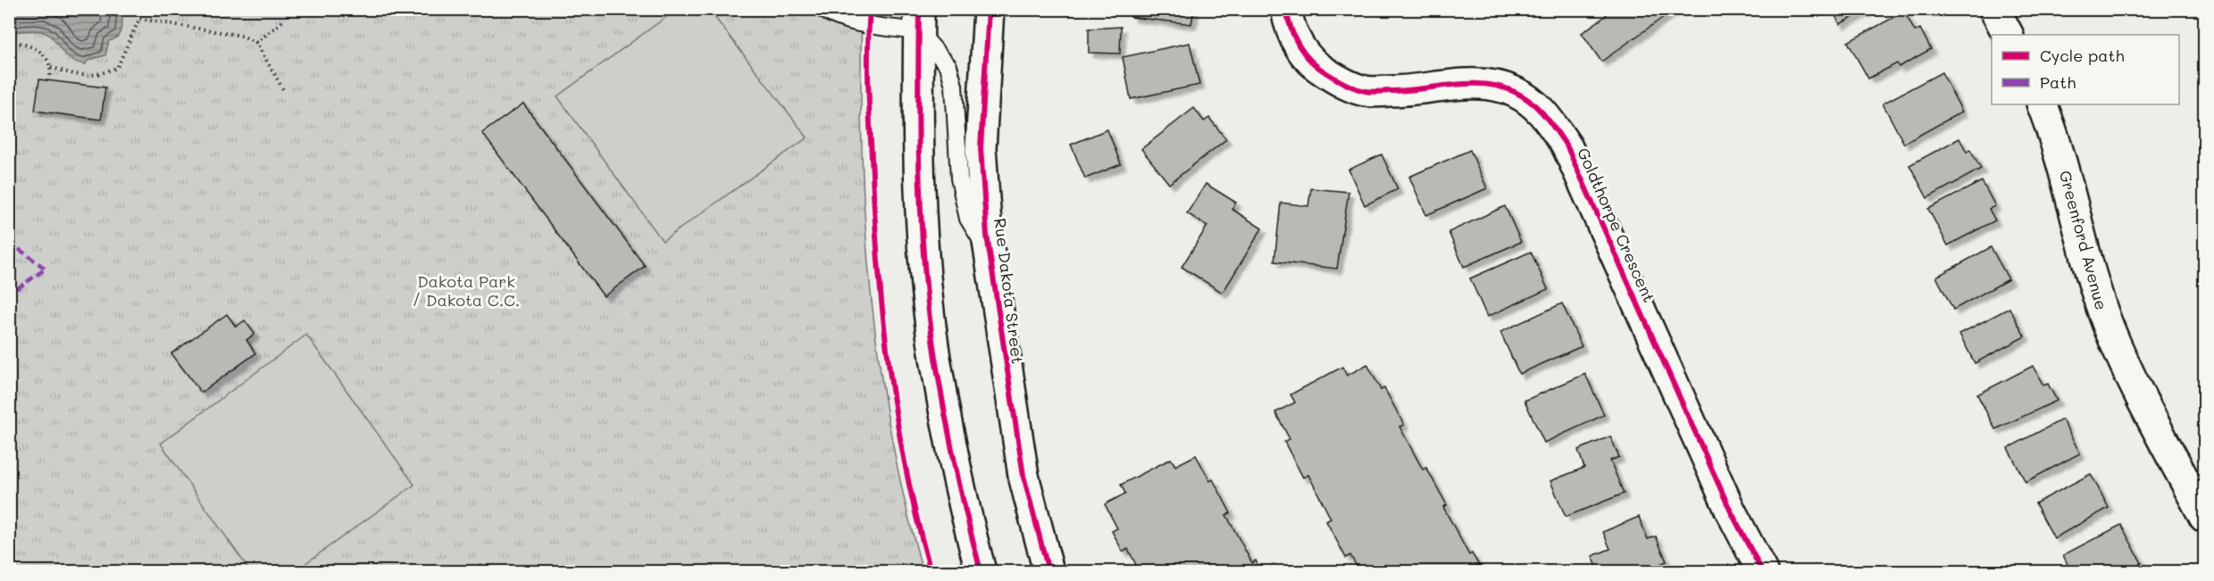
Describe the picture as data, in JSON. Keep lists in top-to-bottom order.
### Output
{
  "streets": {
    "street": ["Goldthorpe Crescent", "Greenford Avenue", "Rue Dakota Street"]
  },
  "parks": ["Dakota Park / Dakota C.C."],
  "legend": ["Cycle path", "Path"]
}
